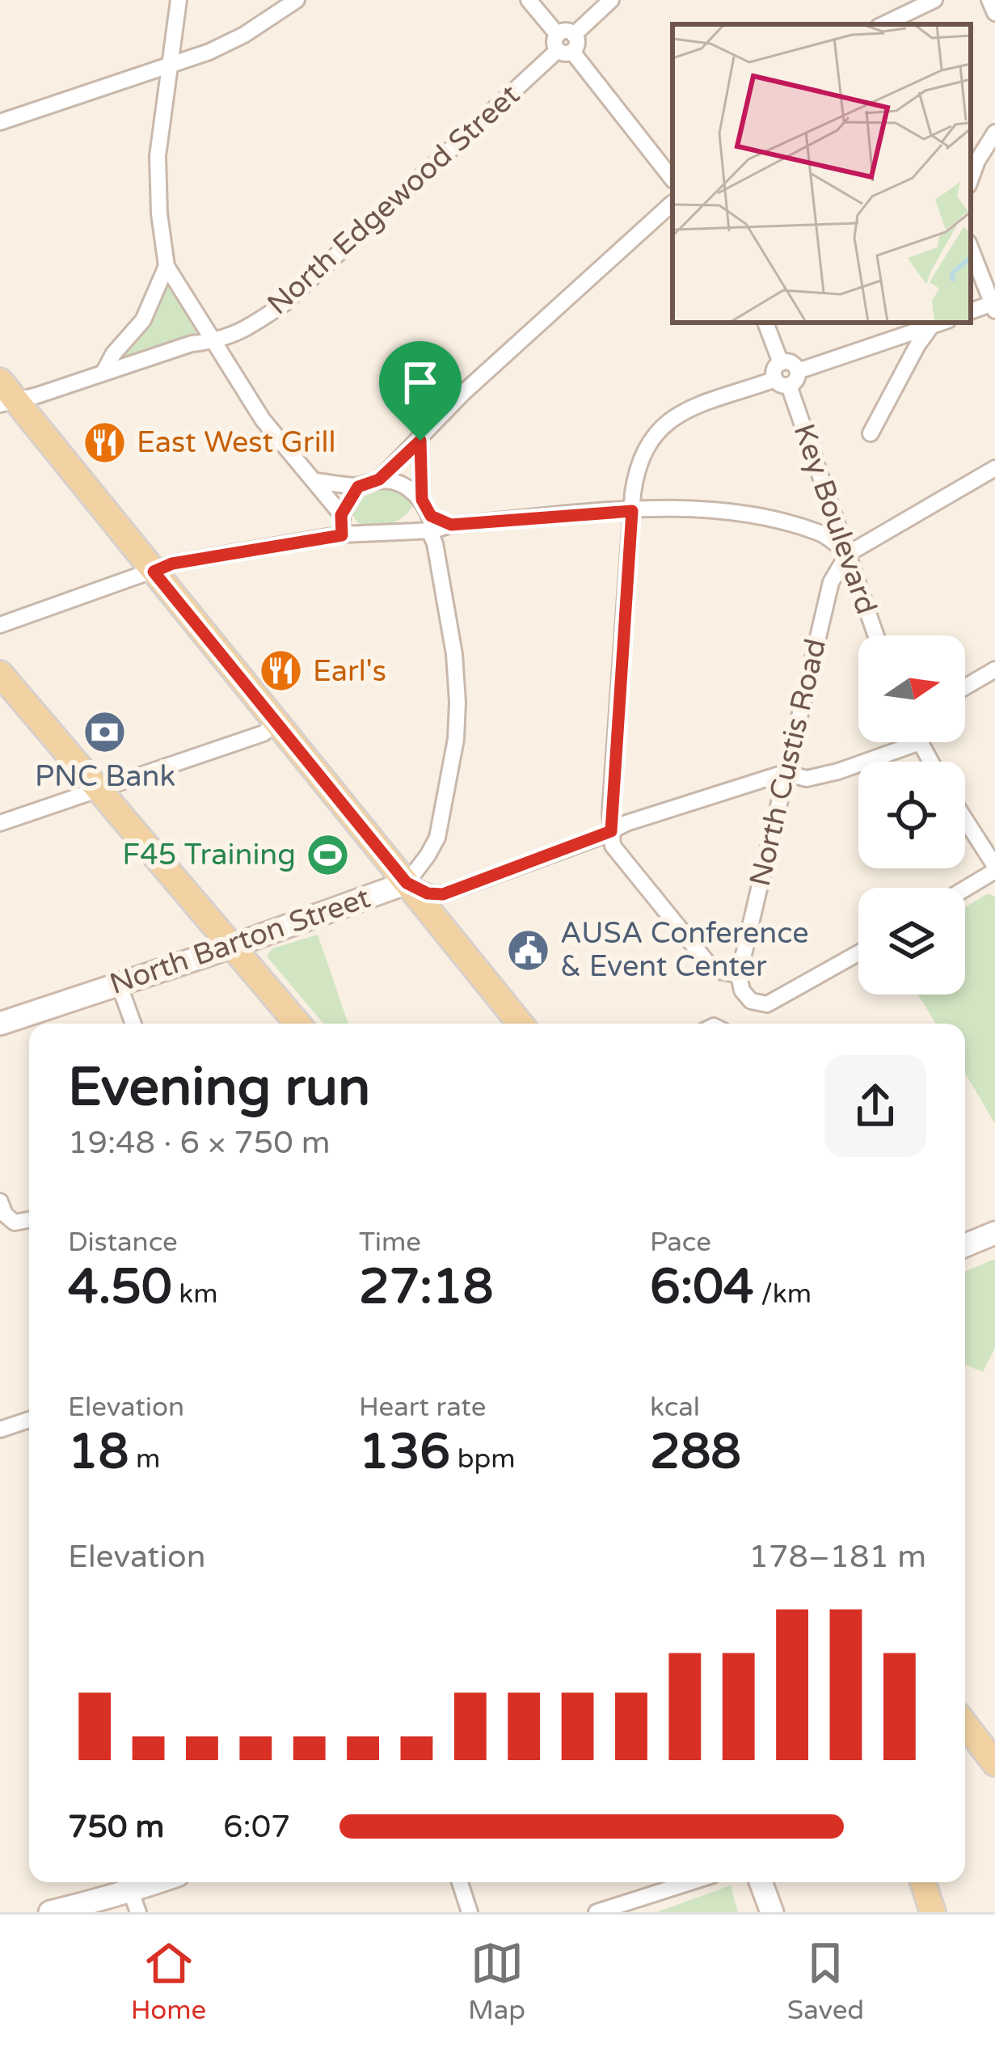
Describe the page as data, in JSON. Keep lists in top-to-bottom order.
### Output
{
  "streets": {
    "street": [
      "North Edgewood Street",
      "Key Boulevard",
      "North Custis Road",
      "North Barton Street"
    ]
  },
  "crossings": [
    ["Key Boulevard", "North Custis Road"],
    ["North Custis Road", "North Barton Street"]
  ],
  "places": {
    "restaurant": ["East West Grill", "Earl's"],
    "bank": ["PNC Bank"],
    "sports": ["F45 Training"],
    "public building": ["AUSA Conference & Event Center"]
  },
  "north": "right",
  "page": {
    "heading": ["Evening run", "19:48 · 6 × 750 m"],
    "stats": [
      ["Distance", "4.50 km"],
      ["Time", "27:18"],
      ["Pace", "6:04 /km"],
      ["Elevation", "18 m"],
      ["Heart rate", "136 bpm"],
      ["kcal", "288"]
    ],
    "chart": ["Elevation", "178–181 m"],
    "list": [
      {
        "name": "750 m",
        "note": "6:07"
      }
    ],
    "tabs": ["Home", "Map", "Saved"]
  }
}
